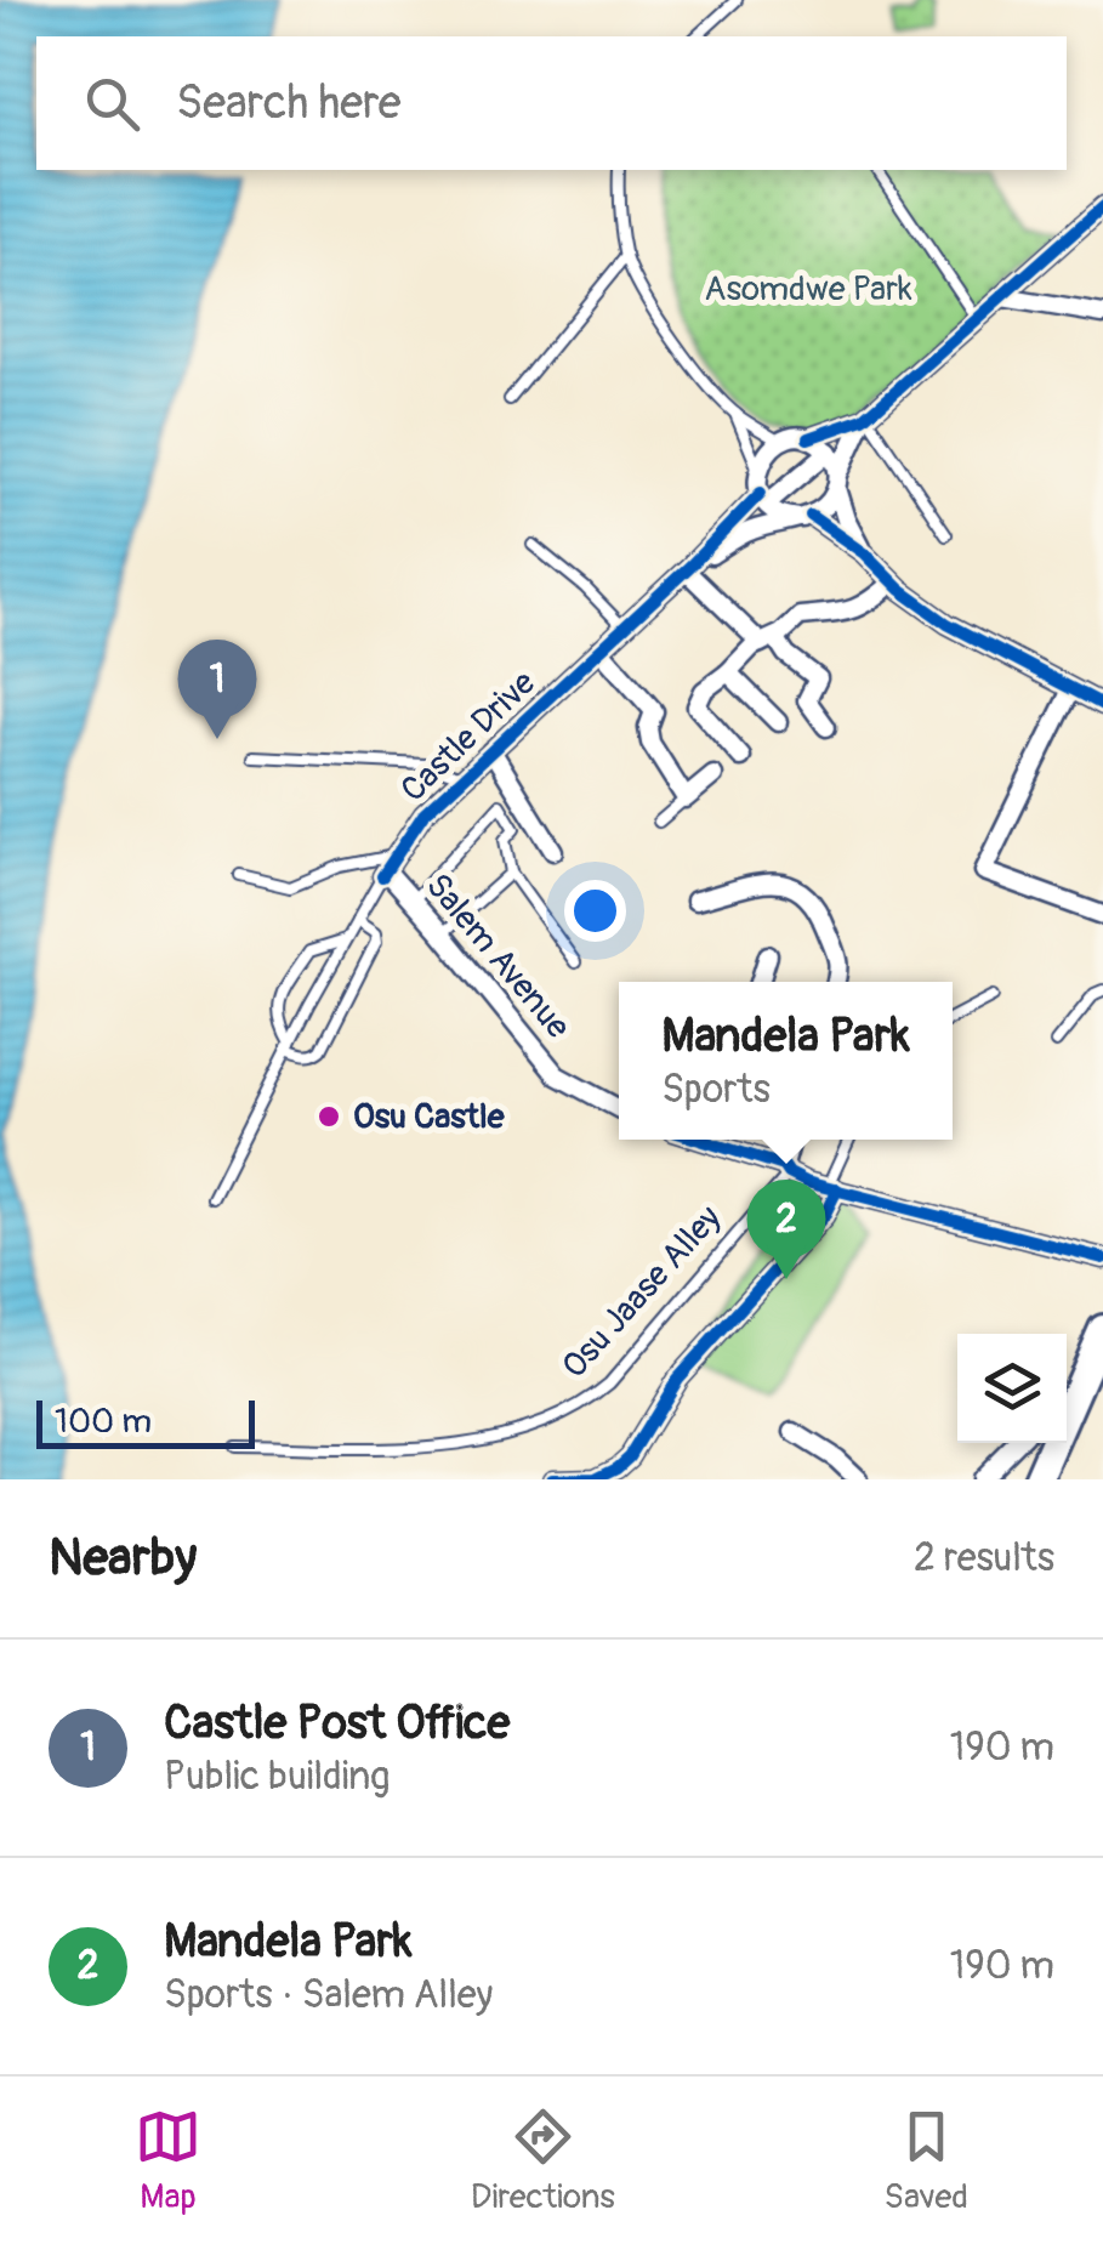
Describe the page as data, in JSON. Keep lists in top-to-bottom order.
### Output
{
  "streets": {
    "street": ["Castle Drive", "Salem Avenue", "Osu Jaase Alley"]
  },
  "crossings": [
    ["Castle Drive", "Salem Avenue"]
  ],
  "parks": ["Asomdwe Park"],
  "places": ["Osu Castle"],
  "scale_bar": "100 m",
  "page": {
    "search": "Search here",
    "pins": ["1", "2"],
    "popup": ["Mandela Park", "Sports"],
    "scale": "100 m",
    "heading": ["Nearby", "2 results"],
    "list": [
      {
        "mark": "1",
        "name": "Castle Post Office",
        "note": "Public building",
        "value": "190 m"
      },
      {
        "mark": "2",
        "name": "Mandela Park",
        "note": "Sports · Salem Alley",
        "value": "190 m"
      }
    ],
    "nav": ["Map", "Directions", "Saved"]
  }
}
